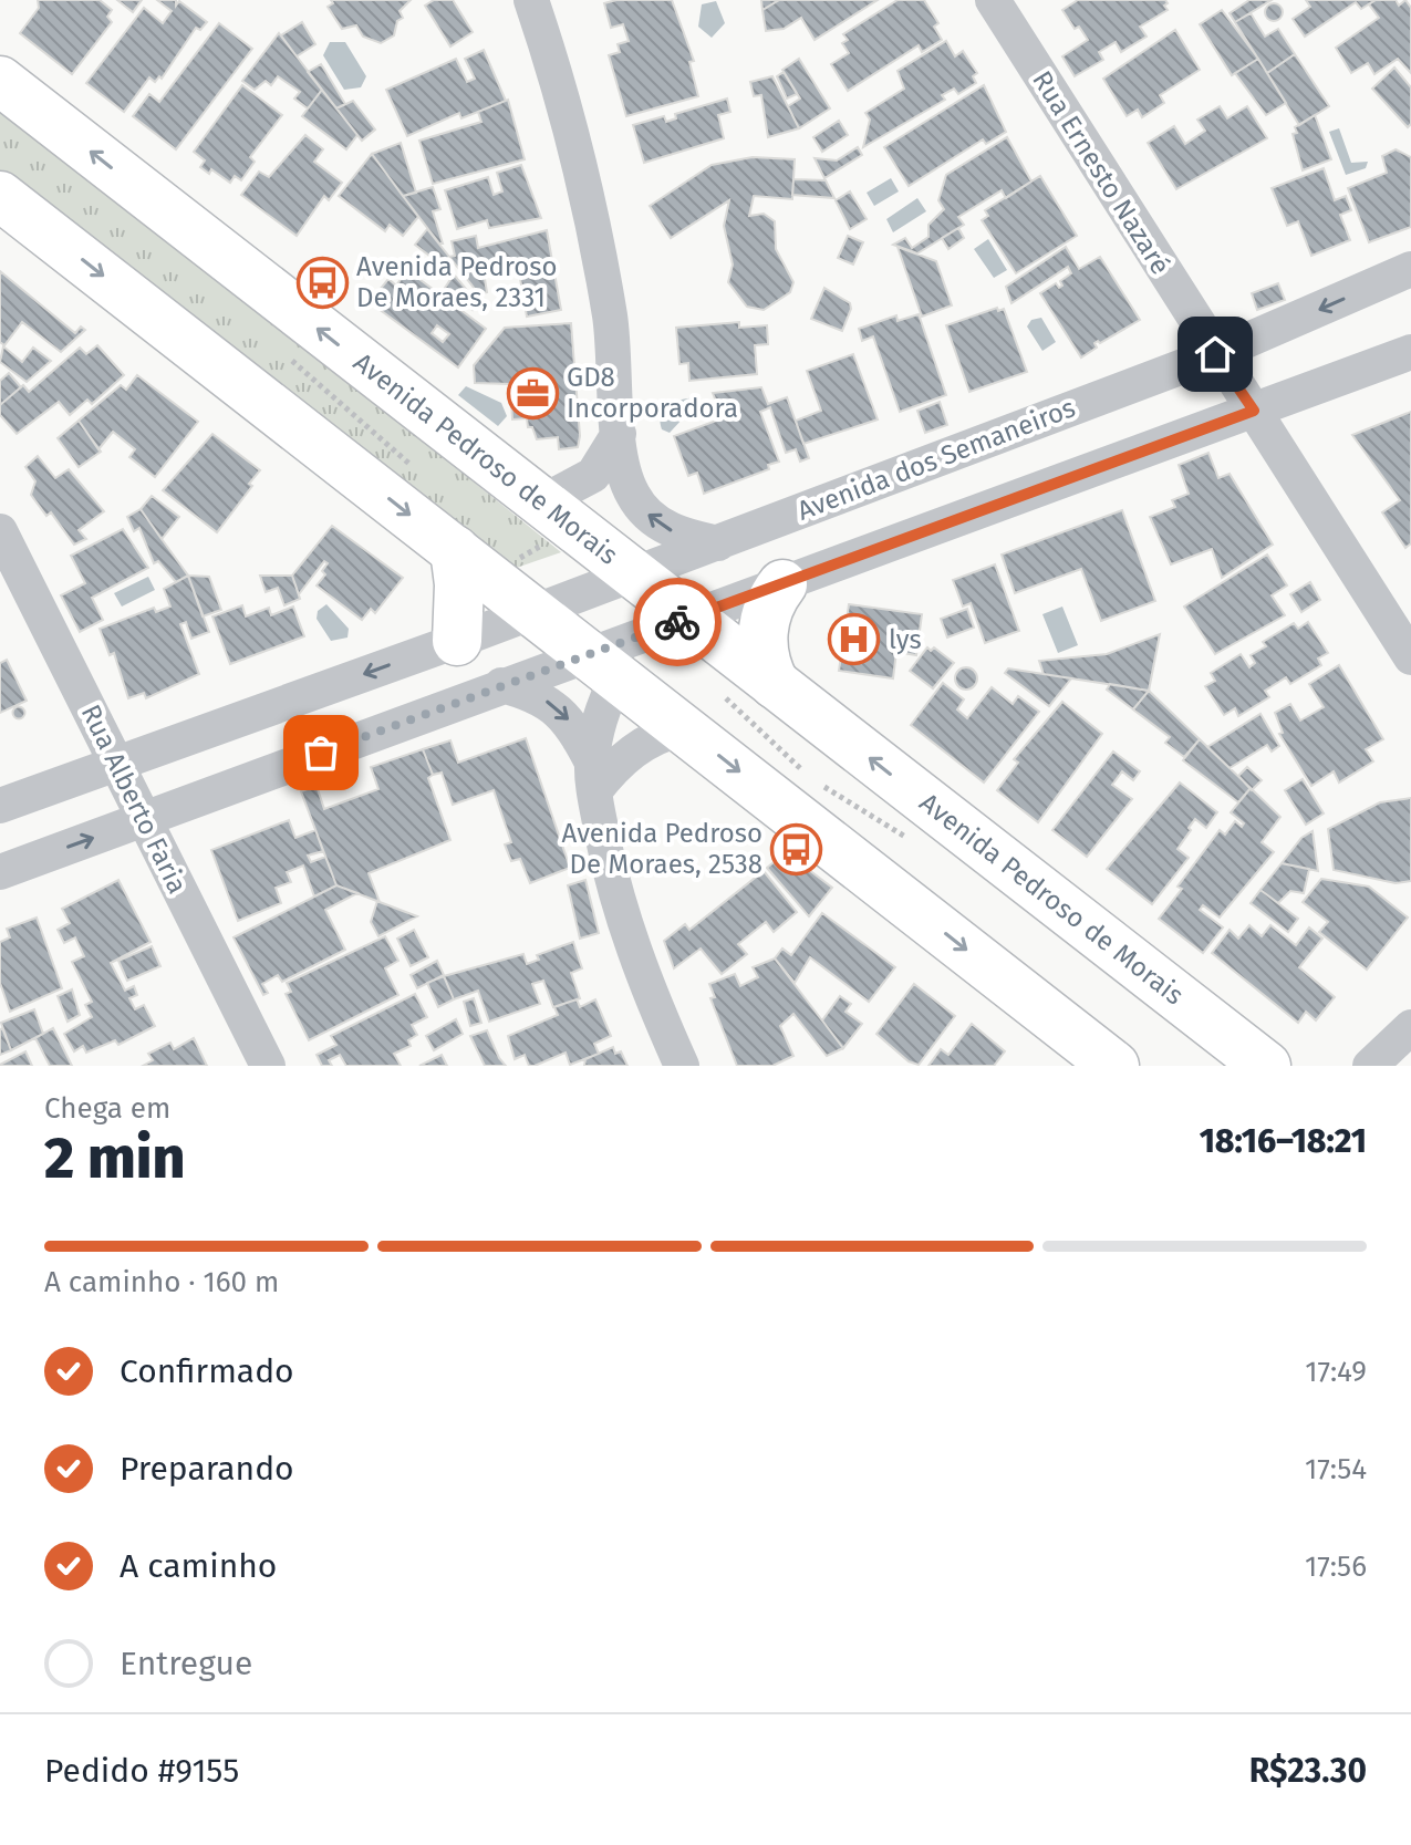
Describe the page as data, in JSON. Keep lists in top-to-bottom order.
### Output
{
  "streets": {
    "highway": ["Avenida Pedroso de Morais"],
    "street": ["Rua Ernesto Nazaré", "Avenida dos Semaneiros", "Rua Alberto Faria"]
  },
  "crossings": [
    ["Rua Ernesto Nazaré", "Avenida dos Semaneiros"],
    ["Avenida Pedroso de Morais", "Avenida dos Semaneiros"],
    ["Avenida dos Semaneiros", "Rua Alberto Faria"]
  ],
  "places": {
    "bus stop": ["Avenida Pedroso De Moraes, 2331", "Avenida Pedroso De Moraes, 2538"],
    "office": ["GD8 Incorporadora"],
    "hospital": ["lys"]
  },
  "page": {
    "heading": ["2 min", "Chega em", "18:16–18:21"],
    "panel": ["Pedido #9155", "R$23.30"],
    "bar": "A caminho · 160 m",
    "list": [
      ["Confirmado", "17:49"],
      ["Preparando", "17:54"],
      ["A caminho", "17:56"],
      "Entregue"
    ]
  }
}
